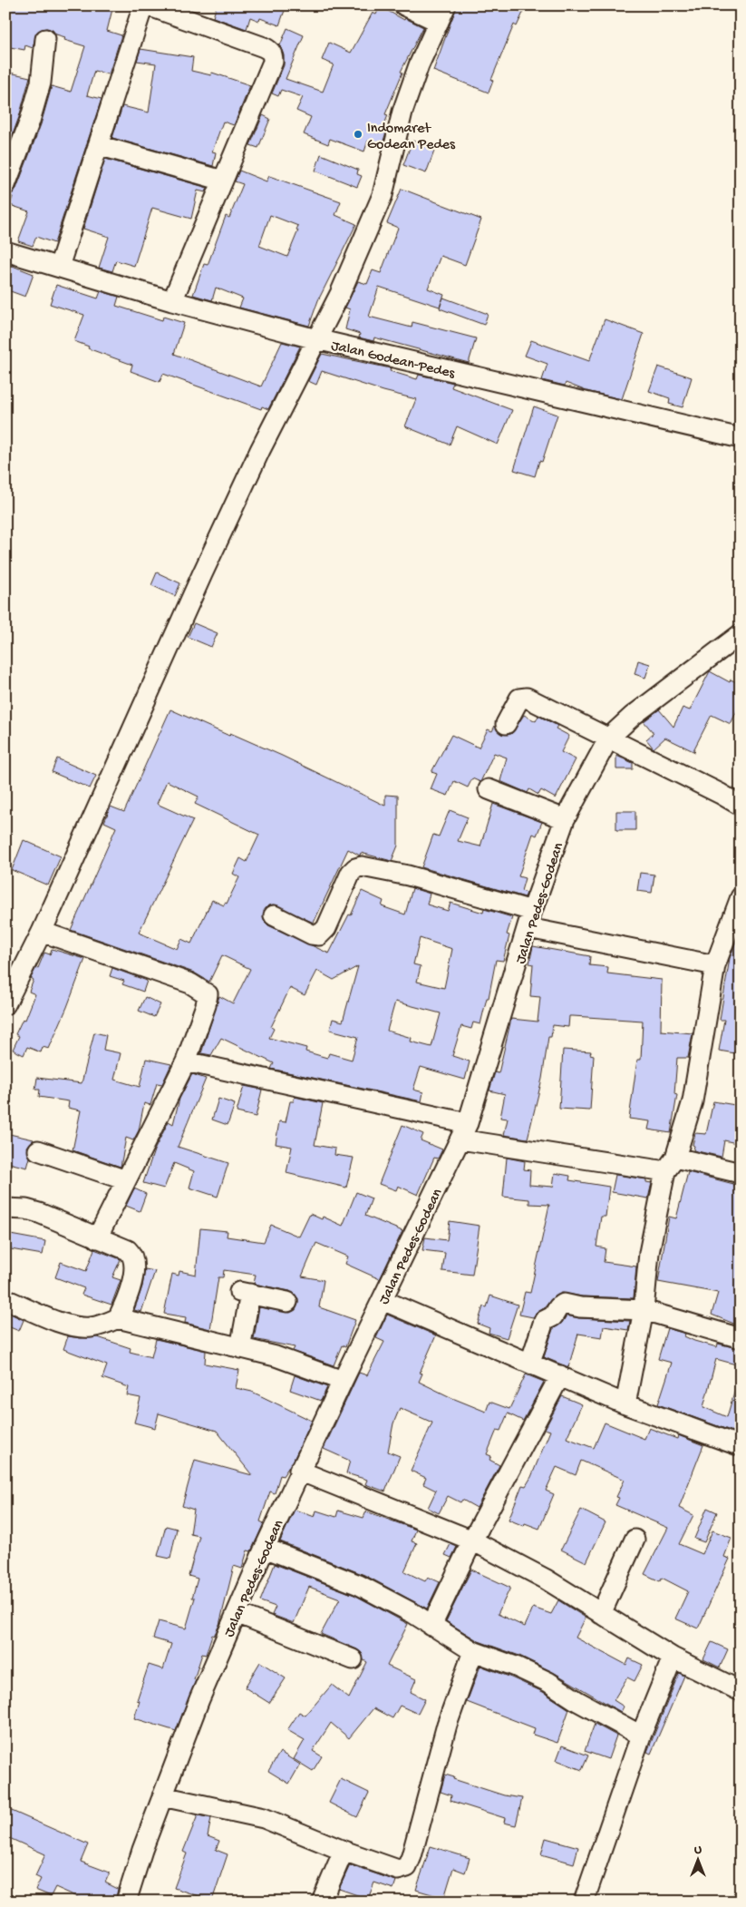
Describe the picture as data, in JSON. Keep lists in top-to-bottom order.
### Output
{
  "streets": {
    "street": ["Jalan Godean-Pedes", "Jalan Pedes-Godean"]
  },
  "places": ["Indomaret Godean Pedes"],
  "north": "top"
}
